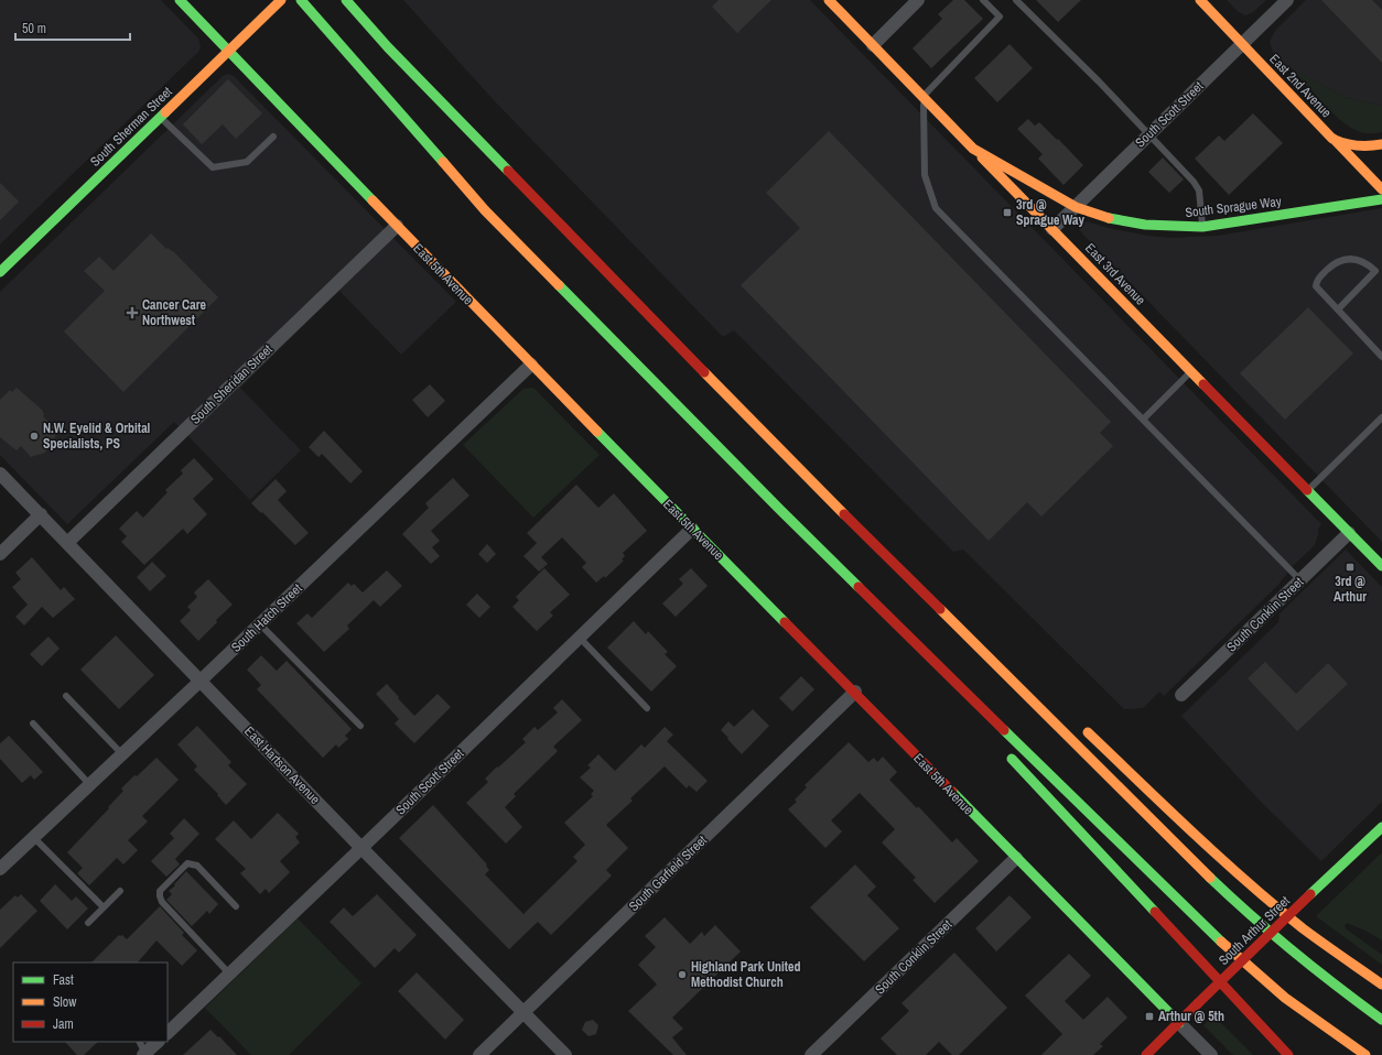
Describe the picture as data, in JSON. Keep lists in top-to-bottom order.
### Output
{
  "streets": {
    "main road": [
      "East 2nd Avenue",
      "South Sherman Street",
      "South Sprague Way",
      "East 5th Avenue",
      "East 3rd Avenue",
      "South Arthur Street"
    ],
    "street": [
      "South Scott Street",
      "South Sheridan Street",
      "South Conklin Street",
      "South Hatch Street",
      "East Hartson Avenue",
      "South Garfield Street"
    ]
  },
  "crossings": [
    ["East 2nd Avenue", "South Scott Street"],
    ["South Scott Street", "South Sprague Way"],
    ["South Scott Street", "East 5th Avenue"],
    ["South Scott Street", "East 3rd Avenue"],
    ["South Scott Street", "East Hartson Avenue"],
    ["South Sherman Street", "East 5th Avenue"],
    ["South Sprague Way", "East 3rd Avenue"],
    ["East 5th Avenue", "South Sheridan Street"],
    ["East 5th Avenue", "South Conklin Street"],
    ["East 5th Avenue", "South Hatch Street"],
    ["East 5th Avenue", "South Garfield Street"],
    ["East 5th Avenue", "South Arthur Street"],
    ["East 3rd Avenue", "South Conklin Street"],
    ["South Sheridan Street", "East Hartson Avenue"],
    ["South Hatch Street", "East Hartson Avenue"],
    ["East Hartson Avenue", "South Garfield Street"]
  ],
  "places": {
    "transit": ["3rd @ Sprague Way", "3rd @ Arthur", "Arthur @ 5th"],
    "health": ["Cancer Care Northwest"],
    "other": ["N.W. Eyelid & Orbital Specialists, PS", "Highland Park United Methodist Church"]
  },
  "legend": ["Fast", "Slow", "Jam"],
  "scale_bar": "50 m"
}
